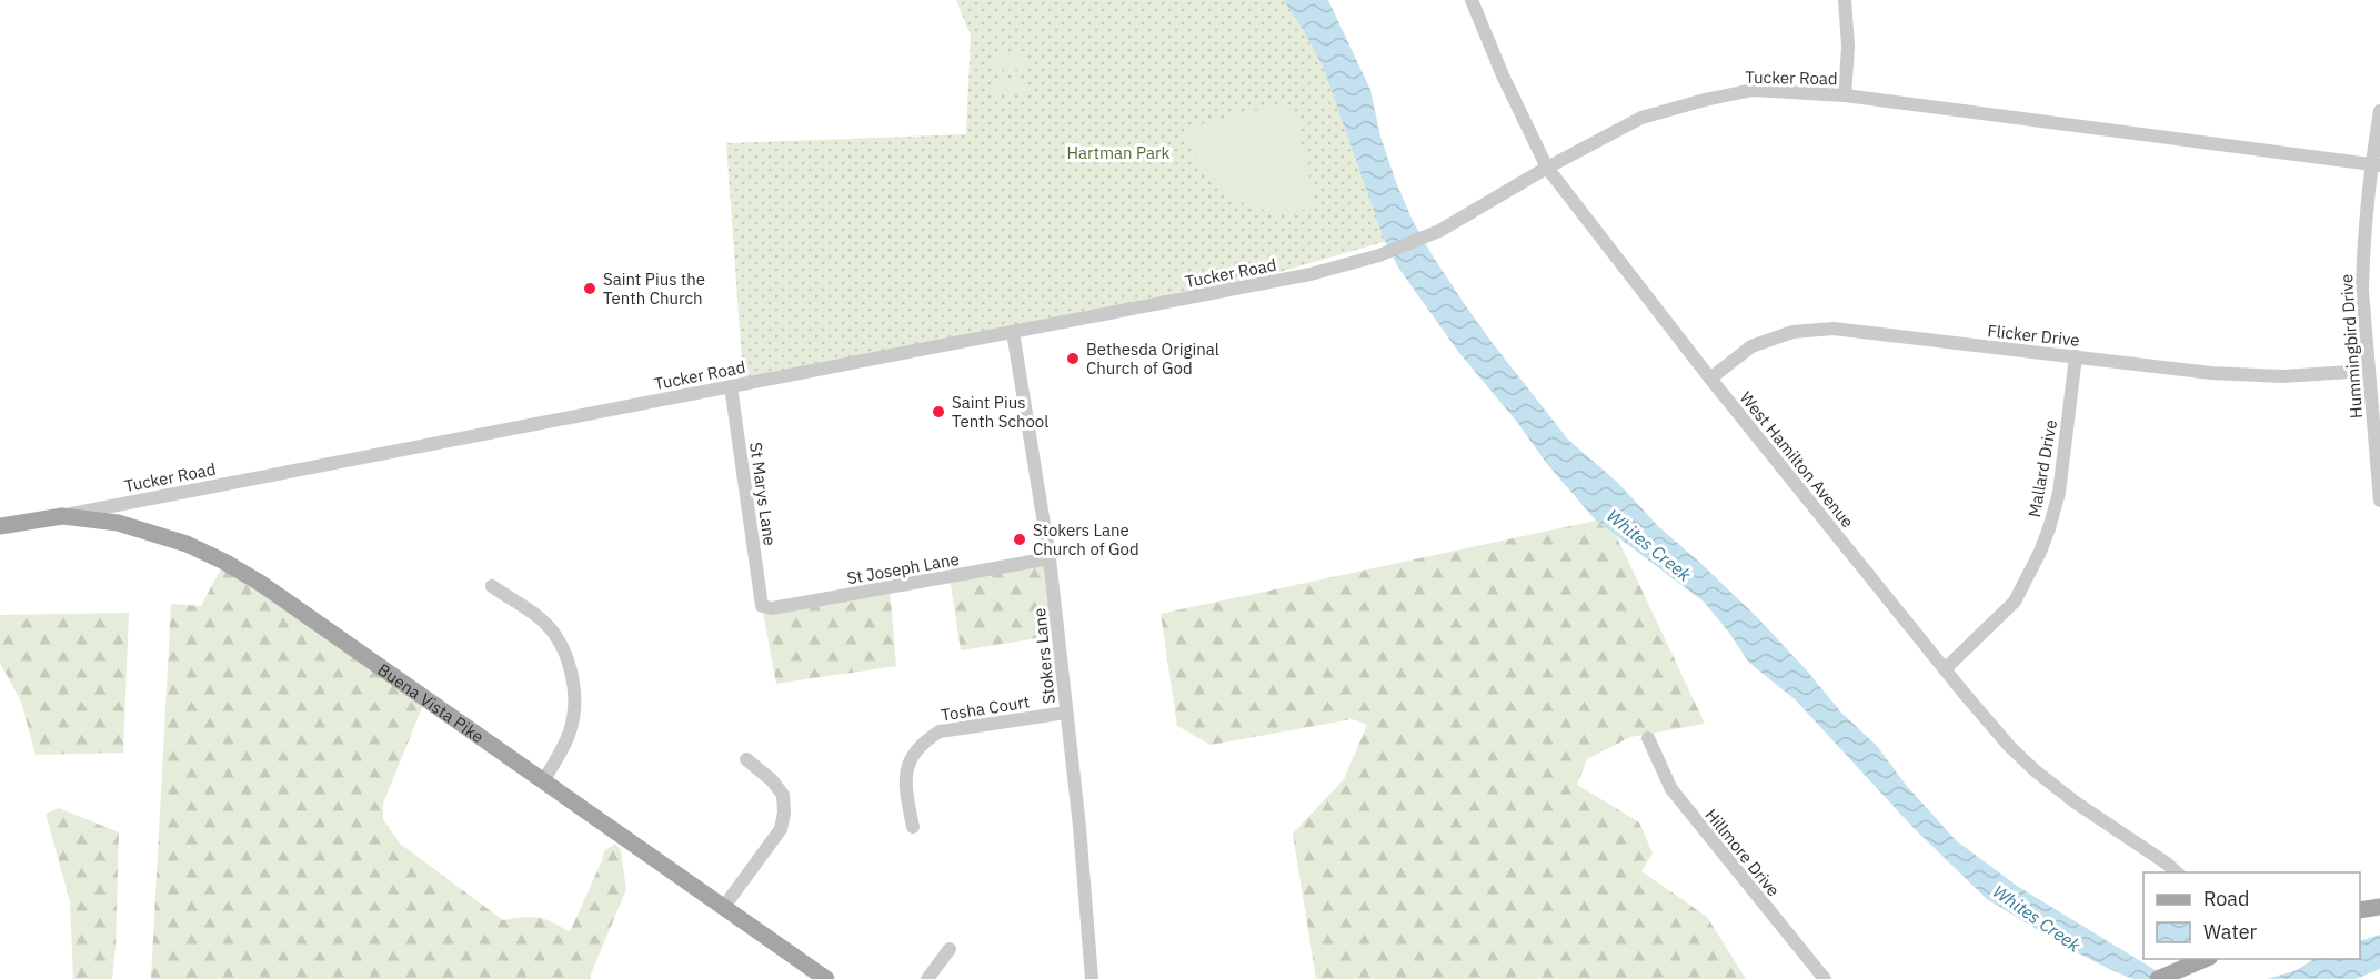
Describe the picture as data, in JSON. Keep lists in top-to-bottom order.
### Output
{
  "streets": {
    "main road": ["Buena Vista Pike"],
    "street": [
      "Tucker Road",
      "Flicker Drive",
      "Hummingbird Drive",
      "West Hamilton Avenue",
      "Mallard Drive",
      "St Marys Lane",
      "St Joseph Lane",
      "Stokers Lane",
      "Tosha Court",
      "Hillmore Drive"
    ]
  },
  "crossings": [
    ["Tucker Road", "Hummingbird Drive"],
    ["Tucker Road", "West Hamilton Avenue"],
    ["Tucker Road", "St Marys Lane"],
    ["Tucker Road", "Stokers Lane"],
    ["Tucker Road", "Buena Vista Pike"],
    ["Flicker Drive", "Hummingbird Drive"],
    ["Flicker Drive", "West Hamilton Avenue"],
    ["Flicker Drive", "Mallard Drive"],
    ["West Hamilton Avenue", "Mallard Drive"],
    ["St Marys Lane", "St Joseph Lane"],
    ["St Joseph Lane", "Stokers Lane"],
    ["Stokers Lane", "Tosha Court"]
  ],
  "water": ["Whites Creek"],
  "parks": ["Hartman Park"],
  "places": [
    "Saint Pius the Tenth Church",
    "Bethesda Original Church of God",
    "Saint Pius Tenth School",
    "Stokers Lane Church of God"
  ],
  "legend": ["Road", "Water"]
}
